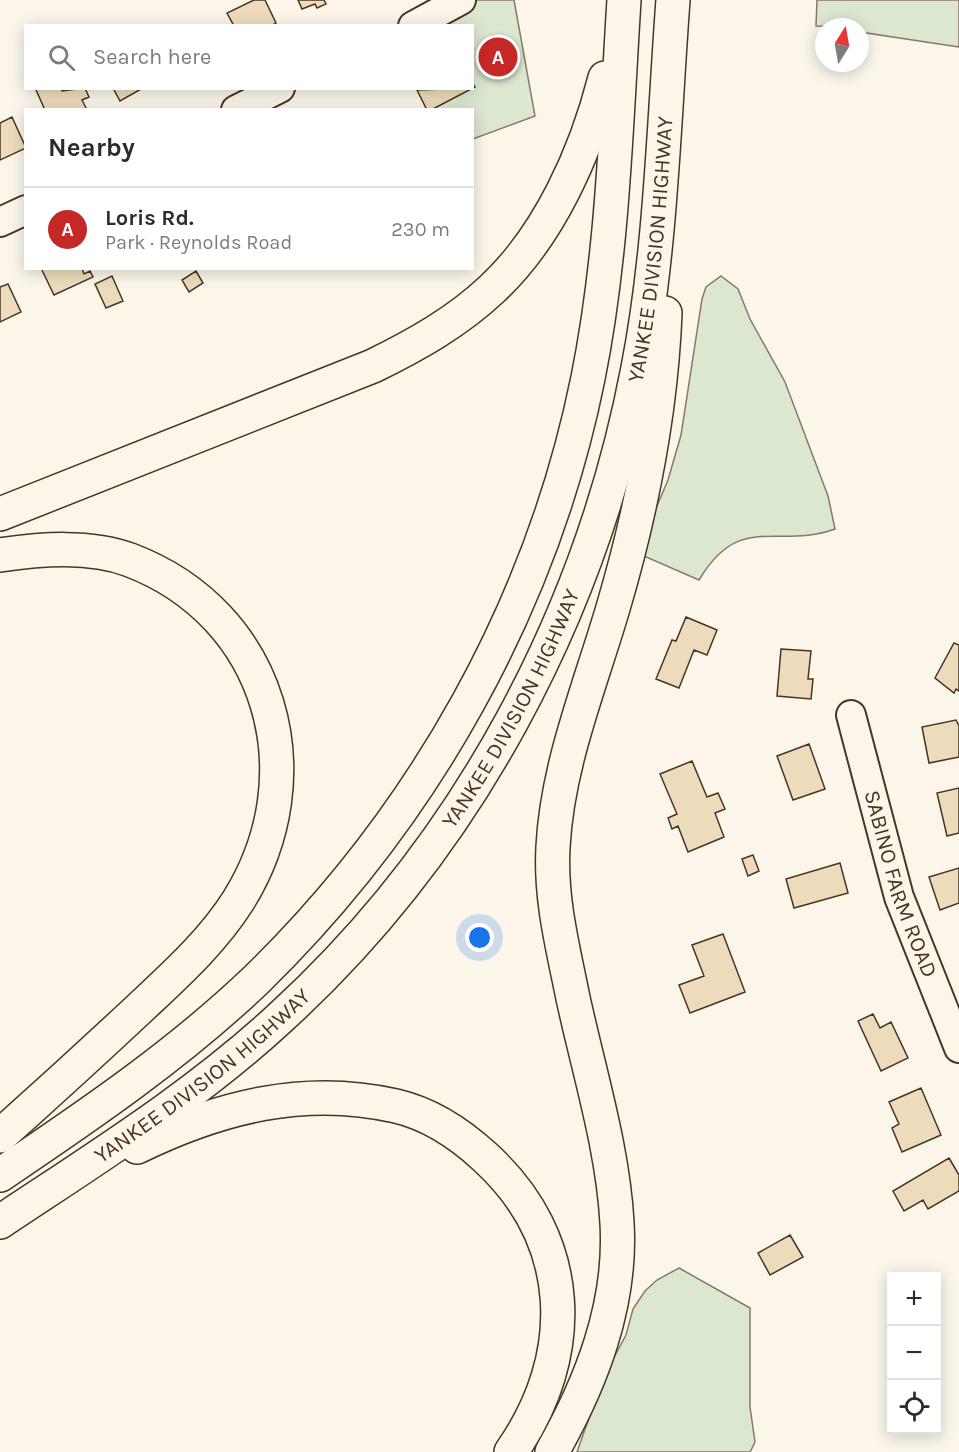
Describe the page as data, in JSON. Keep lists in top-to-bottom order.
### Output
{
  "streets": {
    "highway": ["YANKEE DIVISION HIGHWAY"],
    "street": ["SABINO FARM ROAD"]
  },
  "north": "top",
  "page": {
    "search": "Search here",
    "pins": "A",
    "heading": "Nearby",
    "list": [
      {
        "mark": "A",
        "name": "Loris Rd.",
        "note": "Park · Reynolds Road",
        "value": "230 m"
      }
    ],
    "map_buttons": ["+", "−"]
  }
}
